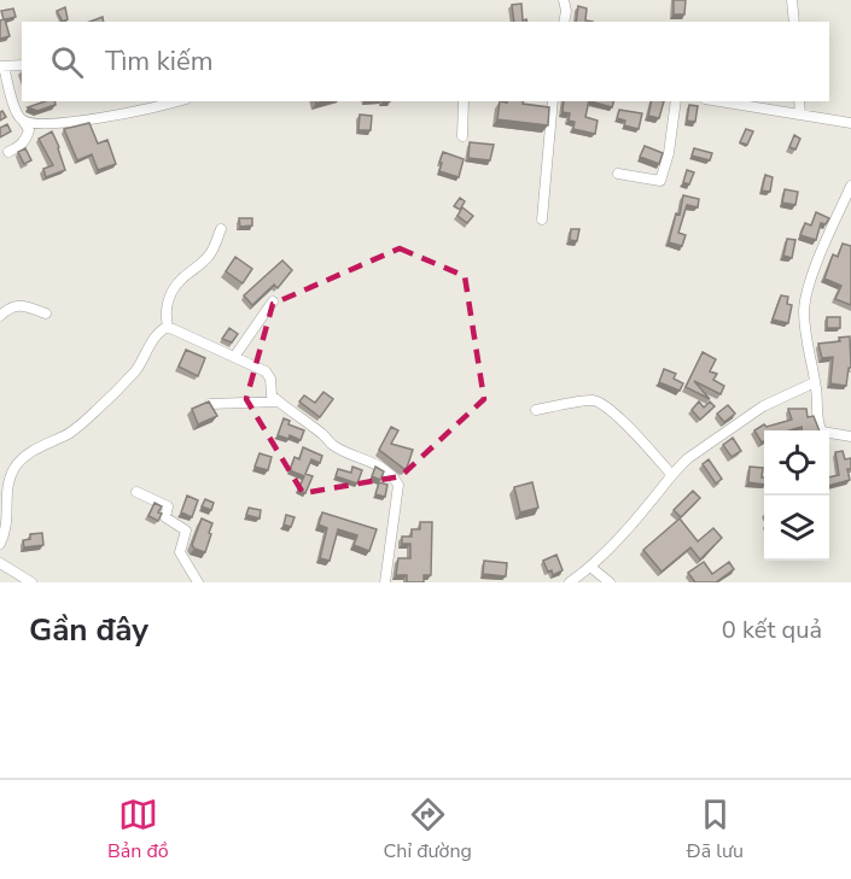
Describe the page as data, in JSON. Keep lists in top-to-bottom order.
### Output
{
  "page": {
    "search": "Tìm kiếm",
    "heading": ["Gần đây", "0 kết quả"],
    "nav": ["Bản đồ", "Chỉ đường", "Đã lưu"]
  }
}
